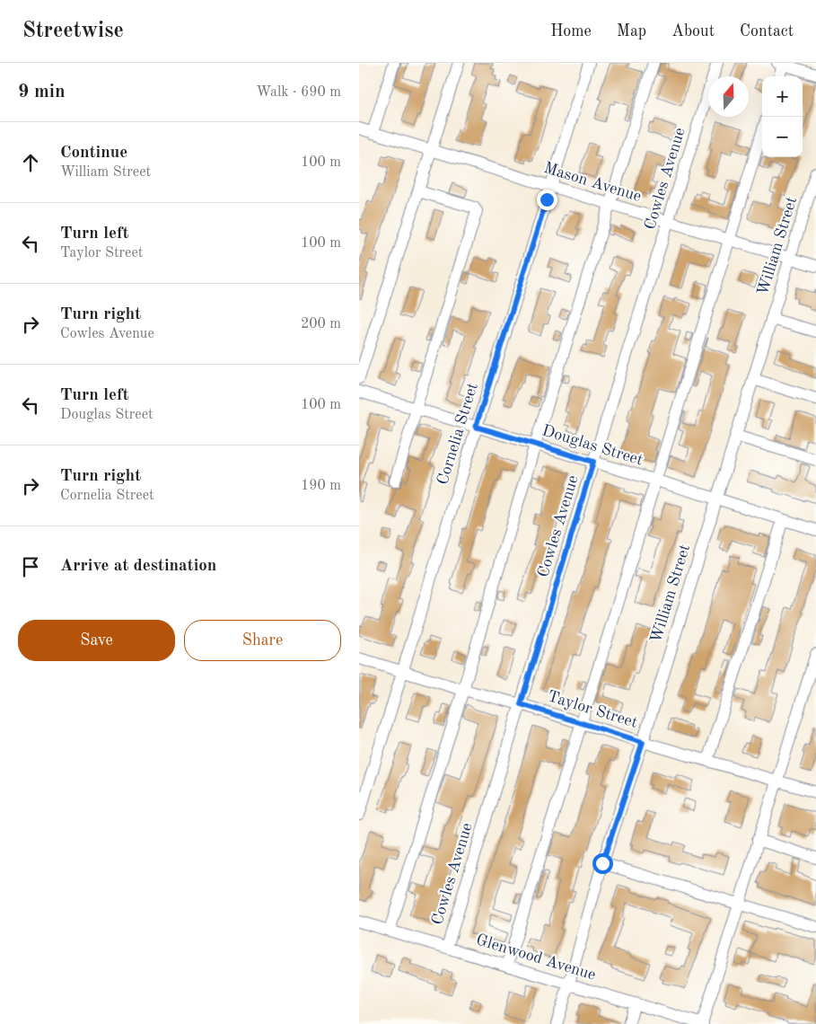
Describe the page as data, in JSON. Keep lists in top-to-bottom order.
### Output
{
  "streets": {
    "street": [
      "Cowles Avenue",
      "Mason Avenue",
      "William Street",
      "Cornelia Street",
      "Douglas Street",
      "Taylor Street",
      "Glenwood Avenue"
    ]
  },
  "crossings": [
    ["Cowles Avenue", "Mason Avenue"],
    ["Cowles Avenue", "Douglas Street"],
    ["Cowles Avenue", "Taylor Street"],
    ["Cowles Avenue", "Glenwood Avenue"],
    ["Mason Avenue", "William Street"],
    ["Mason Avenue", "Cornelia Street"],
    ["William Street", "Douglas Street"],
    ["William Street", "Taylor Street"],
    ["William Street", "Glenwood Avenue"],
    ["Cornelia Street", "Douglas Street"],
    ["Cornelia Street", "Taylor Street"]
  ],
  "north": "top",
  "page": {
    "header": "Streetwise",
    "nav": [
      "Home",
      "Map",
      "About",
      "Contact"
    ],
    "heading": ["9 min", "Walk · 690 m"],
    "map_buttons": ["+", "−"],
    "list": [
      ["Continue", "William Street", "100 m"],
      ["Turn left", "Taylor Street", "100 m"],
      ["Turn right", "Cowles Avenue", "200 m"],
      ["Turn left", "Douglas Street", "100 m"],
      ["Turn right", "Cornelia Street", "190 m"],
      "Arrive at destination"
    ],
    "buttons": ["Save", "Share"]
  }
}
